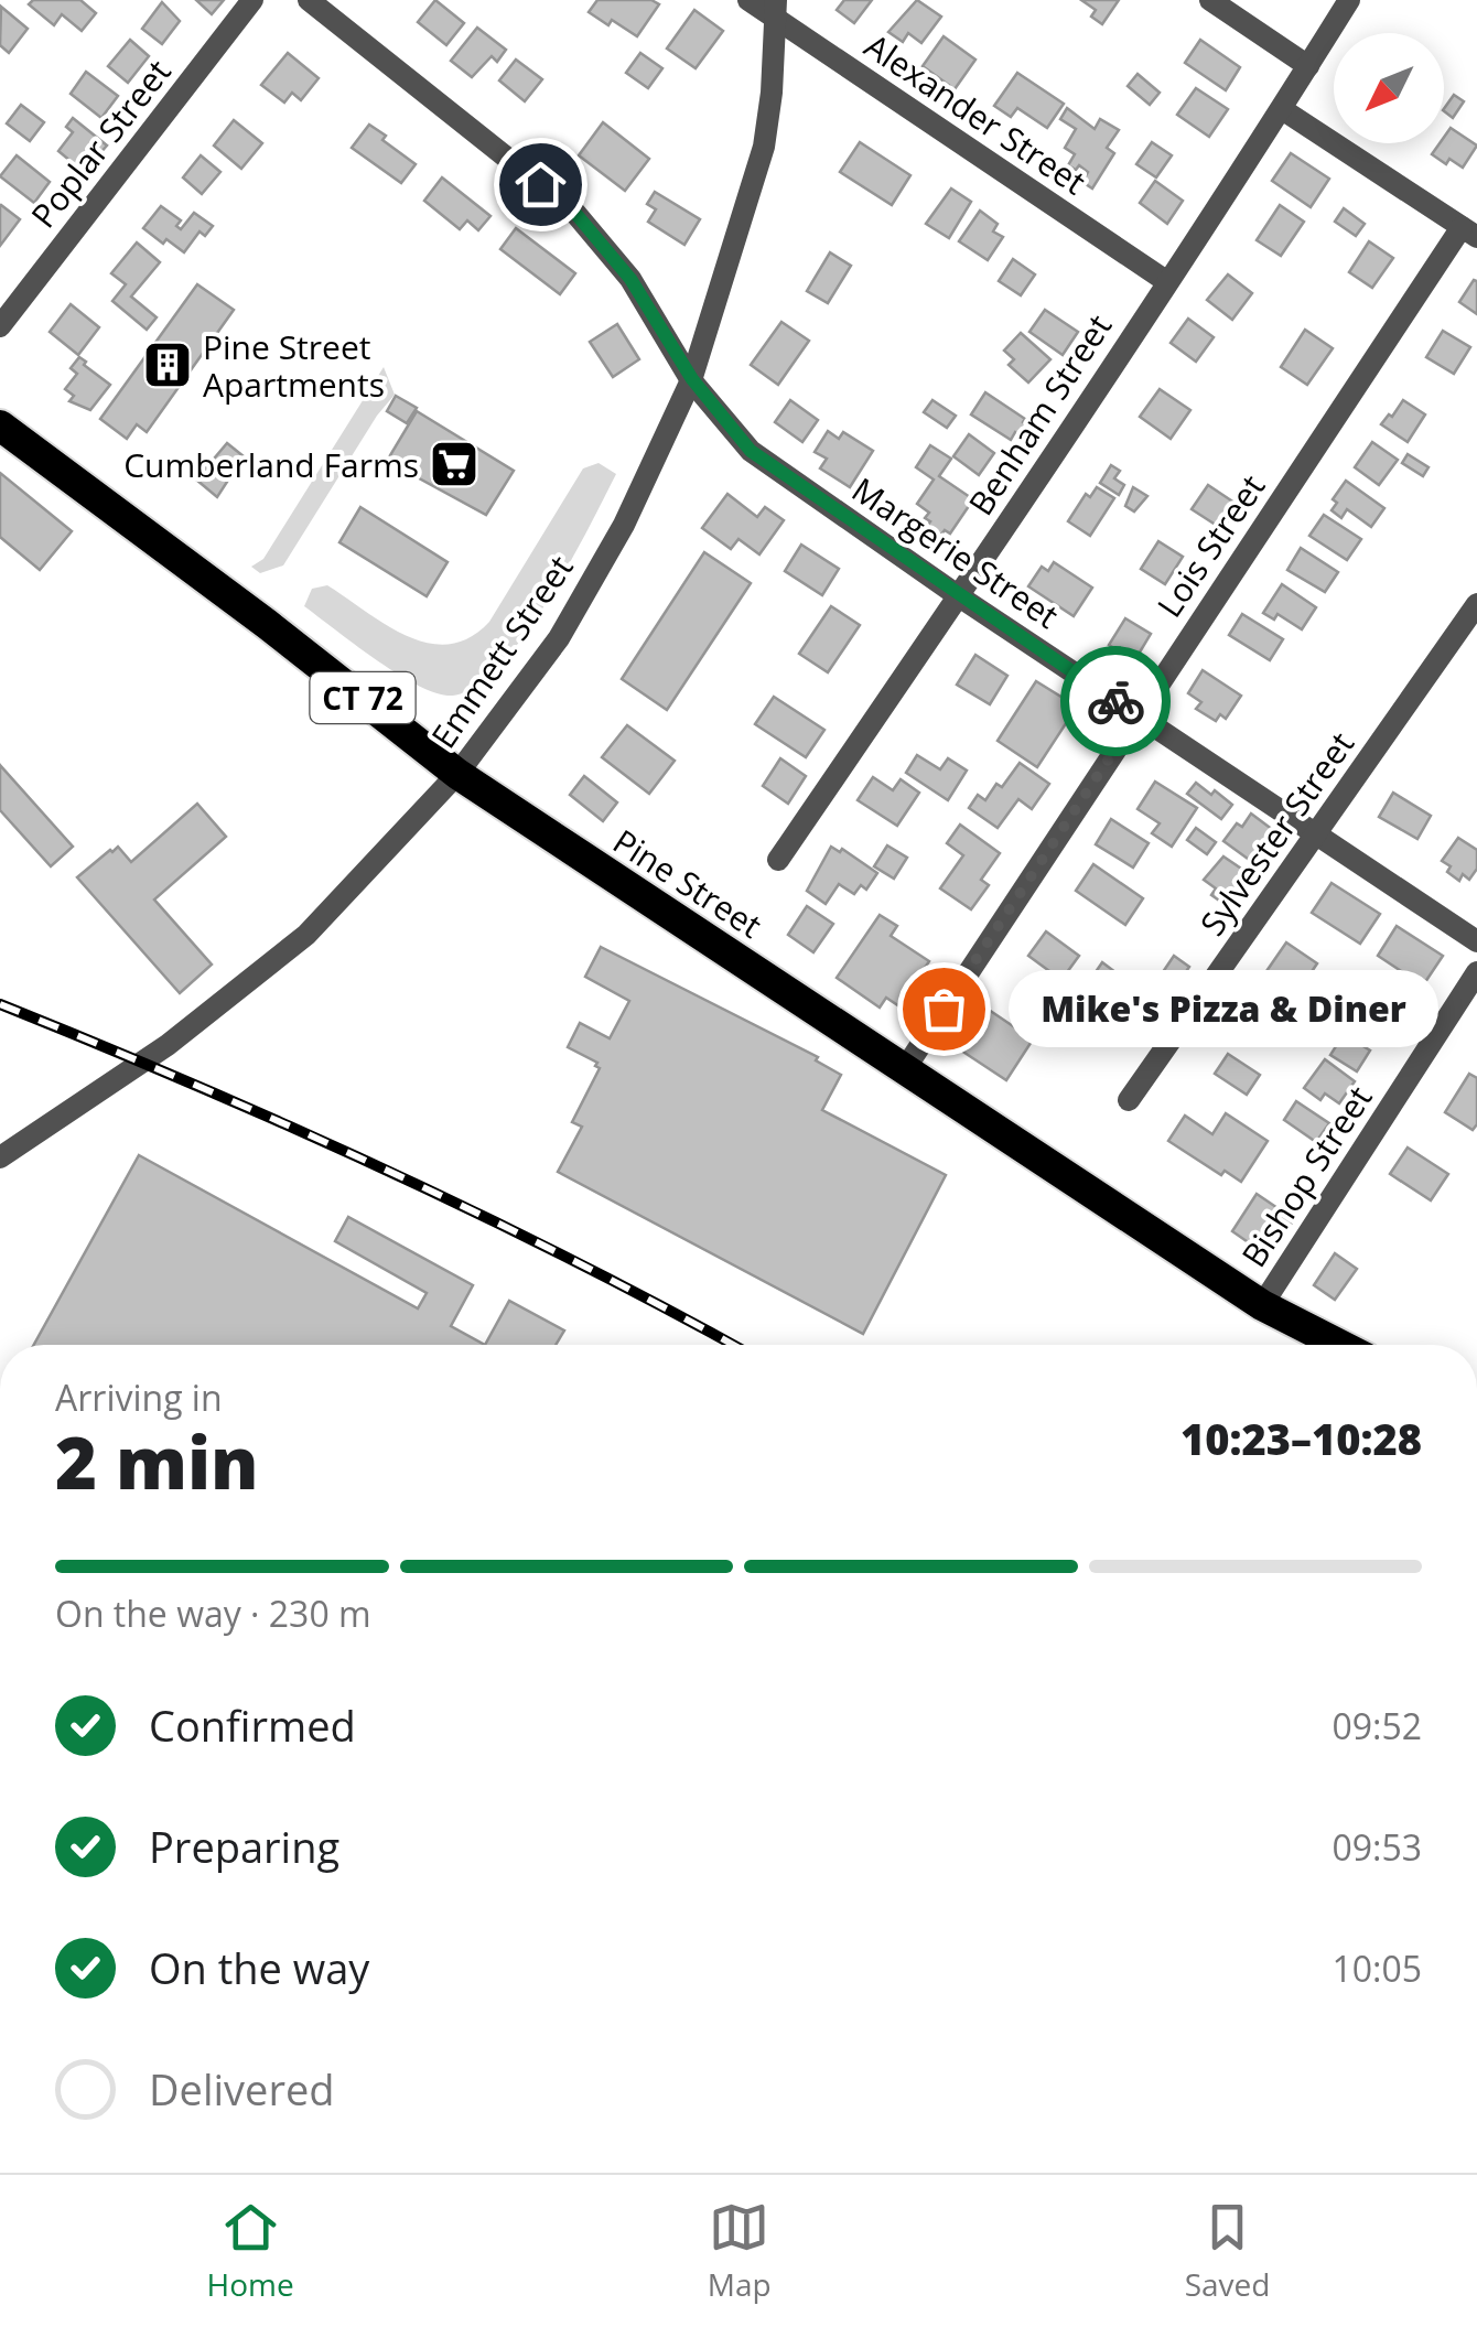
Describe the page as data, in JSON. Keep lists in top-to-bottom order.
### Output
{
  "streets": {
    "highway": ["CT 72", "Pine Street"],
    "street": [
      "Alexander Street",
      "Poplar Street",
      "Benham Street",
      "Lois Street",
      "Margerie Street",
      "Emmett Street",
      "Sylvester Street",
      "Bishop Street"
    ]
  },
  "crossings": [
    ["Alexander Street", "Benham Street"],
    ["Alexander Street", "Emmett Street"],
    ["Benham Street", "Margerie Street"],
    ["Lois Street", "Margerie Street"],
    ["Lois Street", "Pine Street"],
    ["Margerie Street", "Emmett Street"],
    ["Margerie Street", "Sylvester Street"],
    ["Emmett Street", "Pine Street"],
    ["Pine Street", "Bishop Street"]
  ],
  "places": {
    "building": ["Pine Street Apartments"],
    "supermarket": ["Cumberland Farms"],
    "other": ["Mike's Pizza & Diner"]
  },
  "north": "bottom left",
  "page": {
    "bubble": "Mike's Pizza & Diner",
    "heading": ["2 min", "Arriving in", "10:23–10:28"],
    "bar": "On the way · 230 m",
    "list": [
      ["Confirmed", "09:52"],
      ["Preparing", "09:53"],
      ["On the way", "10:05"],
      "Delivered"
    ],
    "tabs": ["Home", "Map", "Saved"]
  }
}
